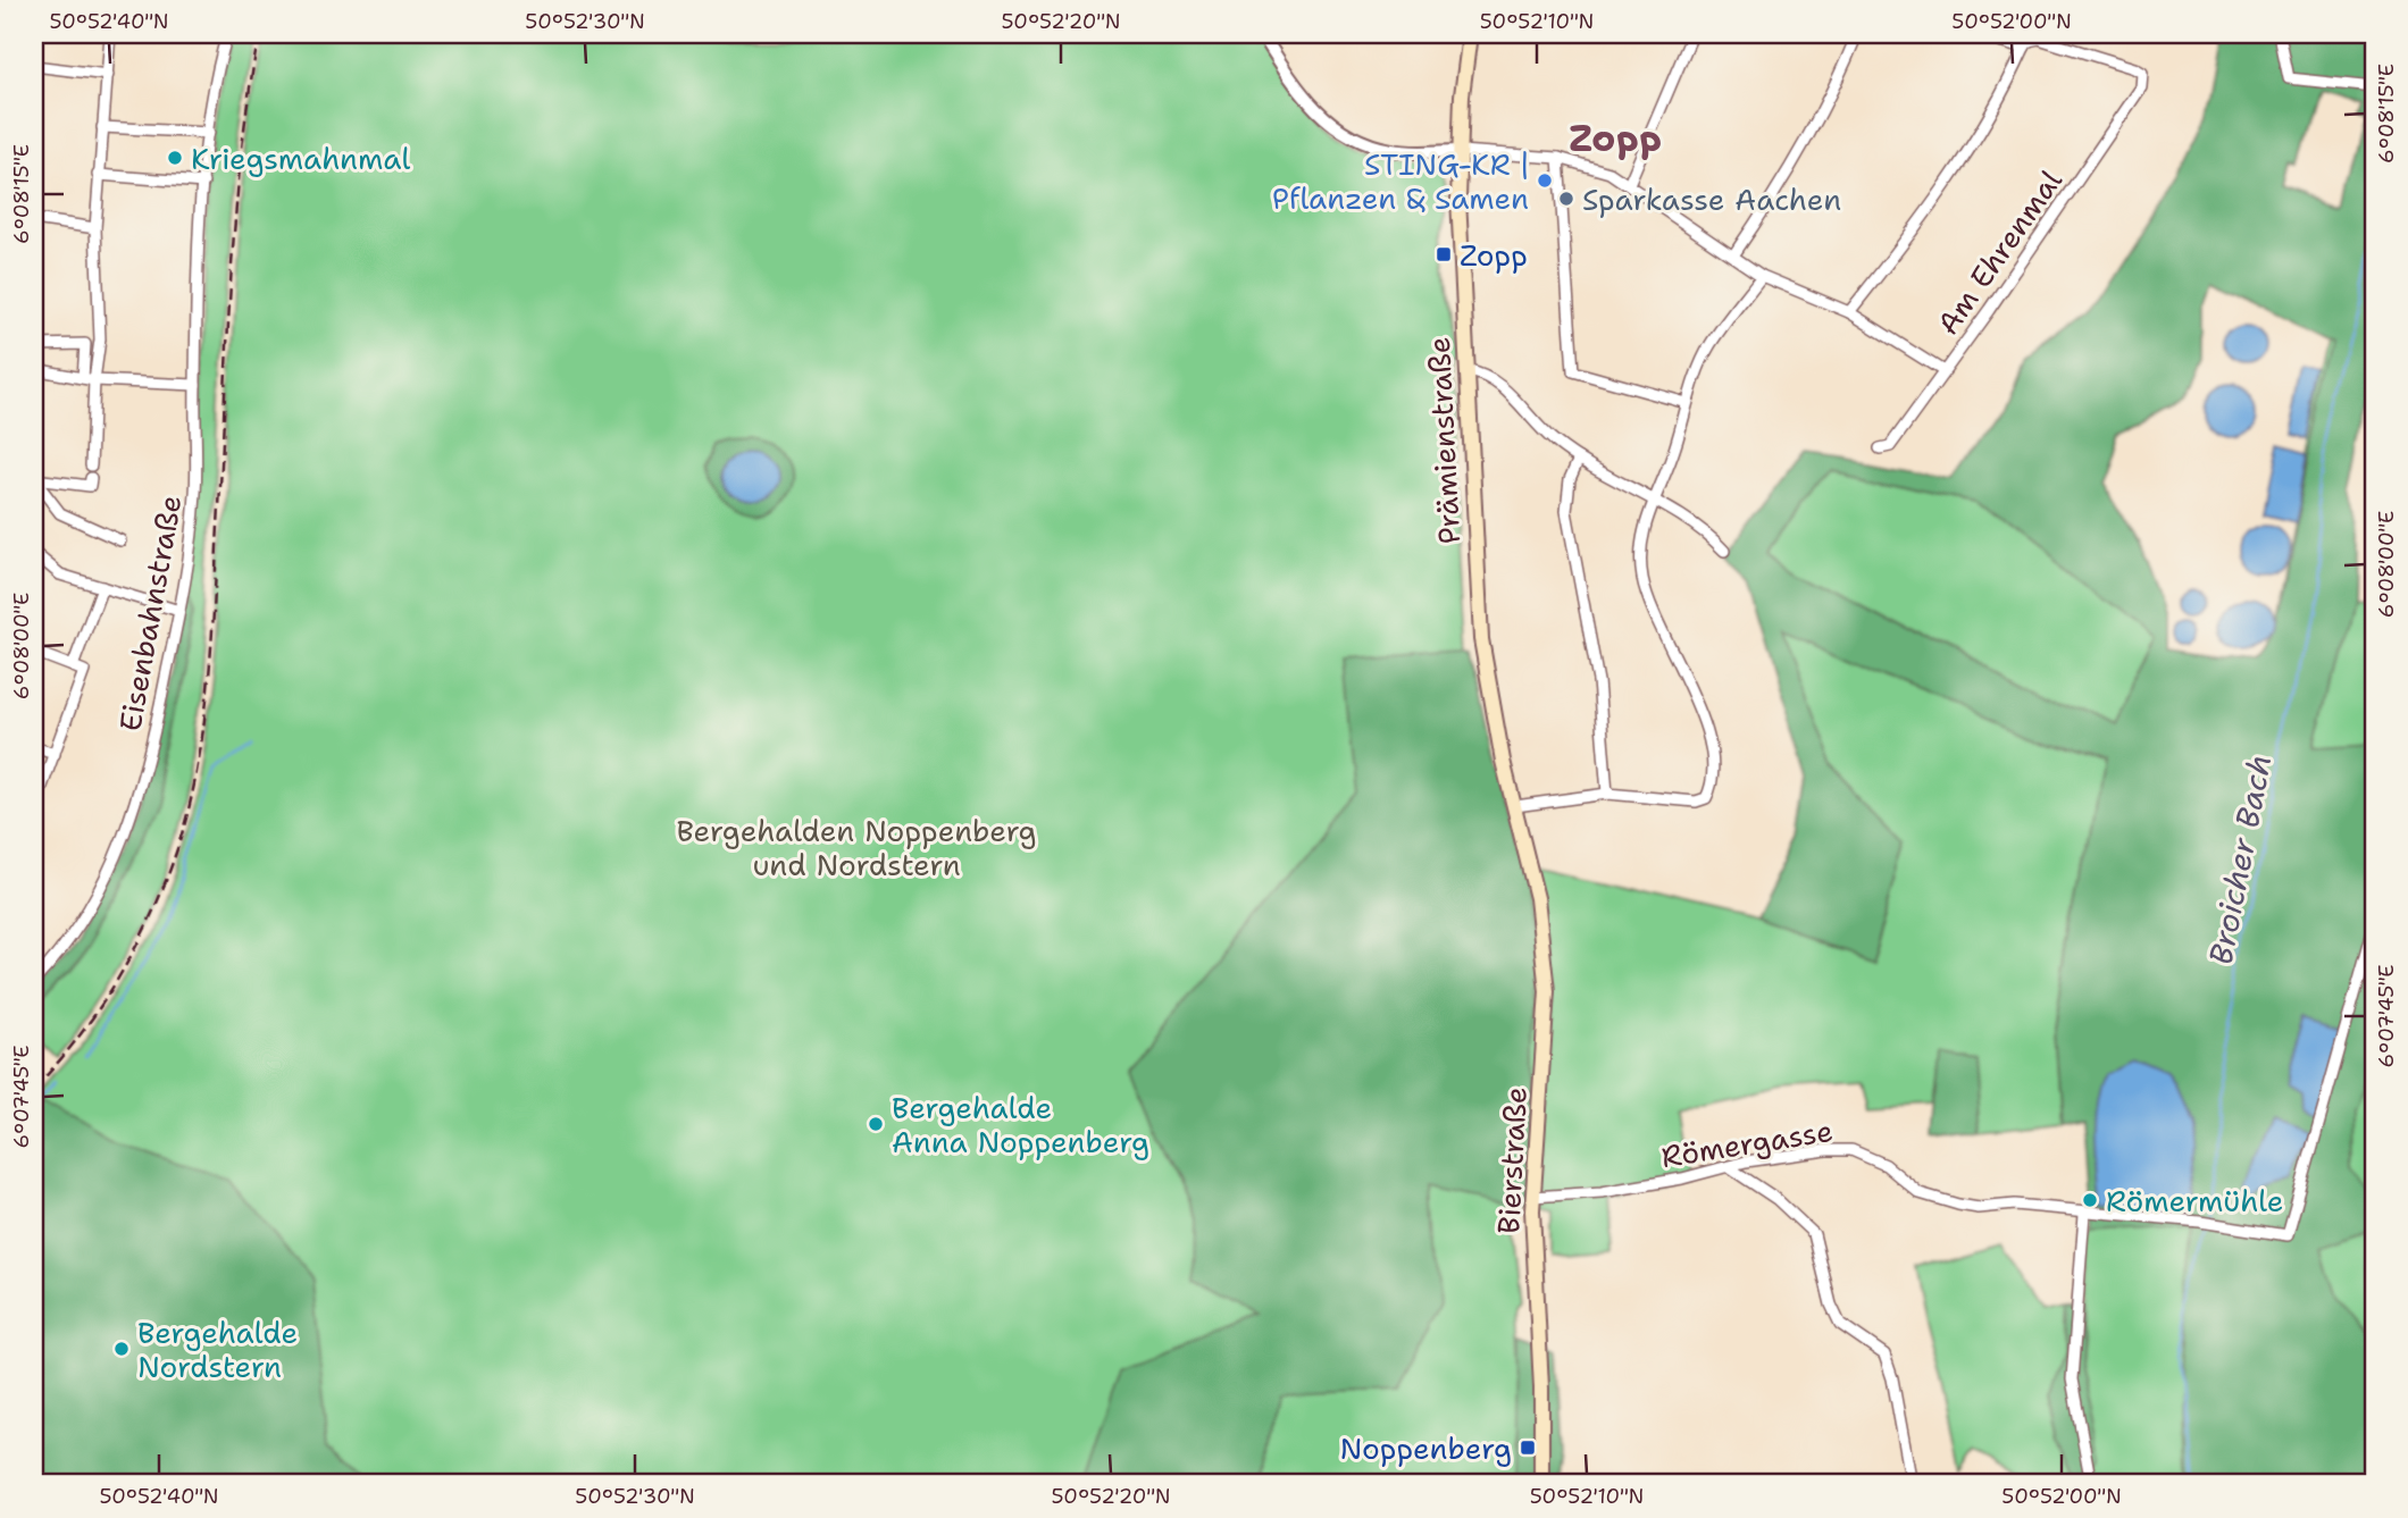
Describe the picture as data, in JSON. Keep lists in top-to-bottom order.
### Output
{
  "streets": {
    "main road": ["Prämienstraße", "Bierstraße"],
    "street": ["Am Ehrenmal", "Eisenbahnstraße", "Römergasse"]
  },
  "crossings": [
    ["Prämienstraße", "Bierstraße"],
    ["Römergasse", "Bierstraße"]
  ],
  "districts": ["Zopp"],
  "water": ["Broicher Bach"],
  "parks": ["Bergehalden Noppenberg und Nordstern"],
  "places": {
    "other": [
      "Kriegsmahnmal",
      "STING-KR | Pflanzen & Samen",
      "Sparkasse Aachen",
      "Bergehalde Anna Noppenberg",
      "Römermühle",
      "Bergehalde Nordstern"
    ],
    "transit": ["Zopp", "Noppenberg"]
  },
  "coordinates": [
    "50°52'40\"N",
    "50°52'30\"N",
    "50°52'20\"N",
    "50°52'10\"N",
    "50°52'00\"N",
    "6°08'15\"E",
    "6°08'00\"E",
    "6°07'45\"E"
  ]
}
